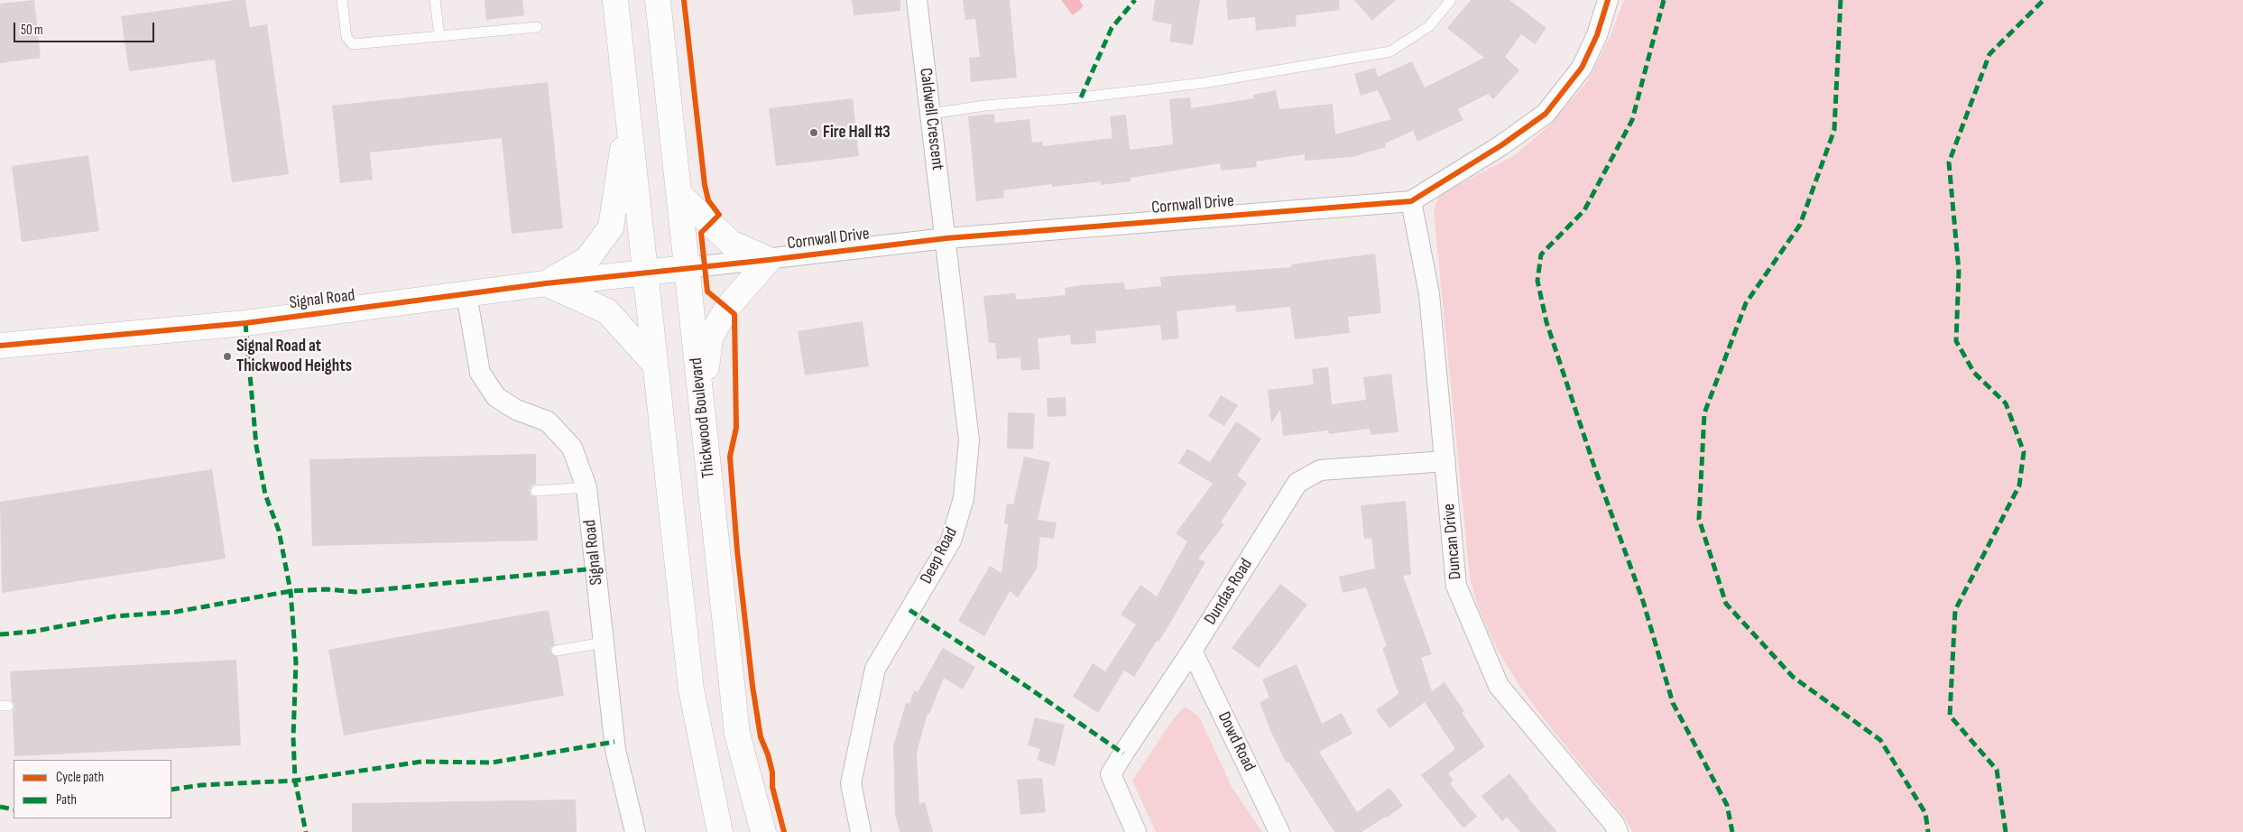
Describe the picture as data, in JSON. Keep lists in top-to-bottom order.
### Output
{
  "streets": {
    "main road": ["Signal Road", "Thickwood Boulevard"],
    "street": [
      "Caldwell Crescent",
      "Cornwall Drive",
      "Duncan Drive",
      "Deep Road",
      "Dundas Road",
      "Dowd Road"
    ]
  },
  "crossings": [
    ["Caldwell Crescent", "Cornwall Drive"],
    ["Caldwell Crescent", "Deep Road"],
    ["Cornwall Drive", "Signal Road"],
    ["Cornwall Drive", "Thickwood Boulevard"],
    ["Cornwall Drive", "Duncan Drive"],
    ["Cornwall Drive", "Deep Road"],
    ["Signal Road", "Thickwood Boulevard"],
    ["Duncan Drive", "Dundas Road"],
    ["Dundas Road", "Dowd Road"]
  ],
  "places": ["Fire Hall #3", "Signal Road at Thickwood Heights"],
  "legend": ["Cycle path", "Path"],
  "scale_bar": "50 m"
}
